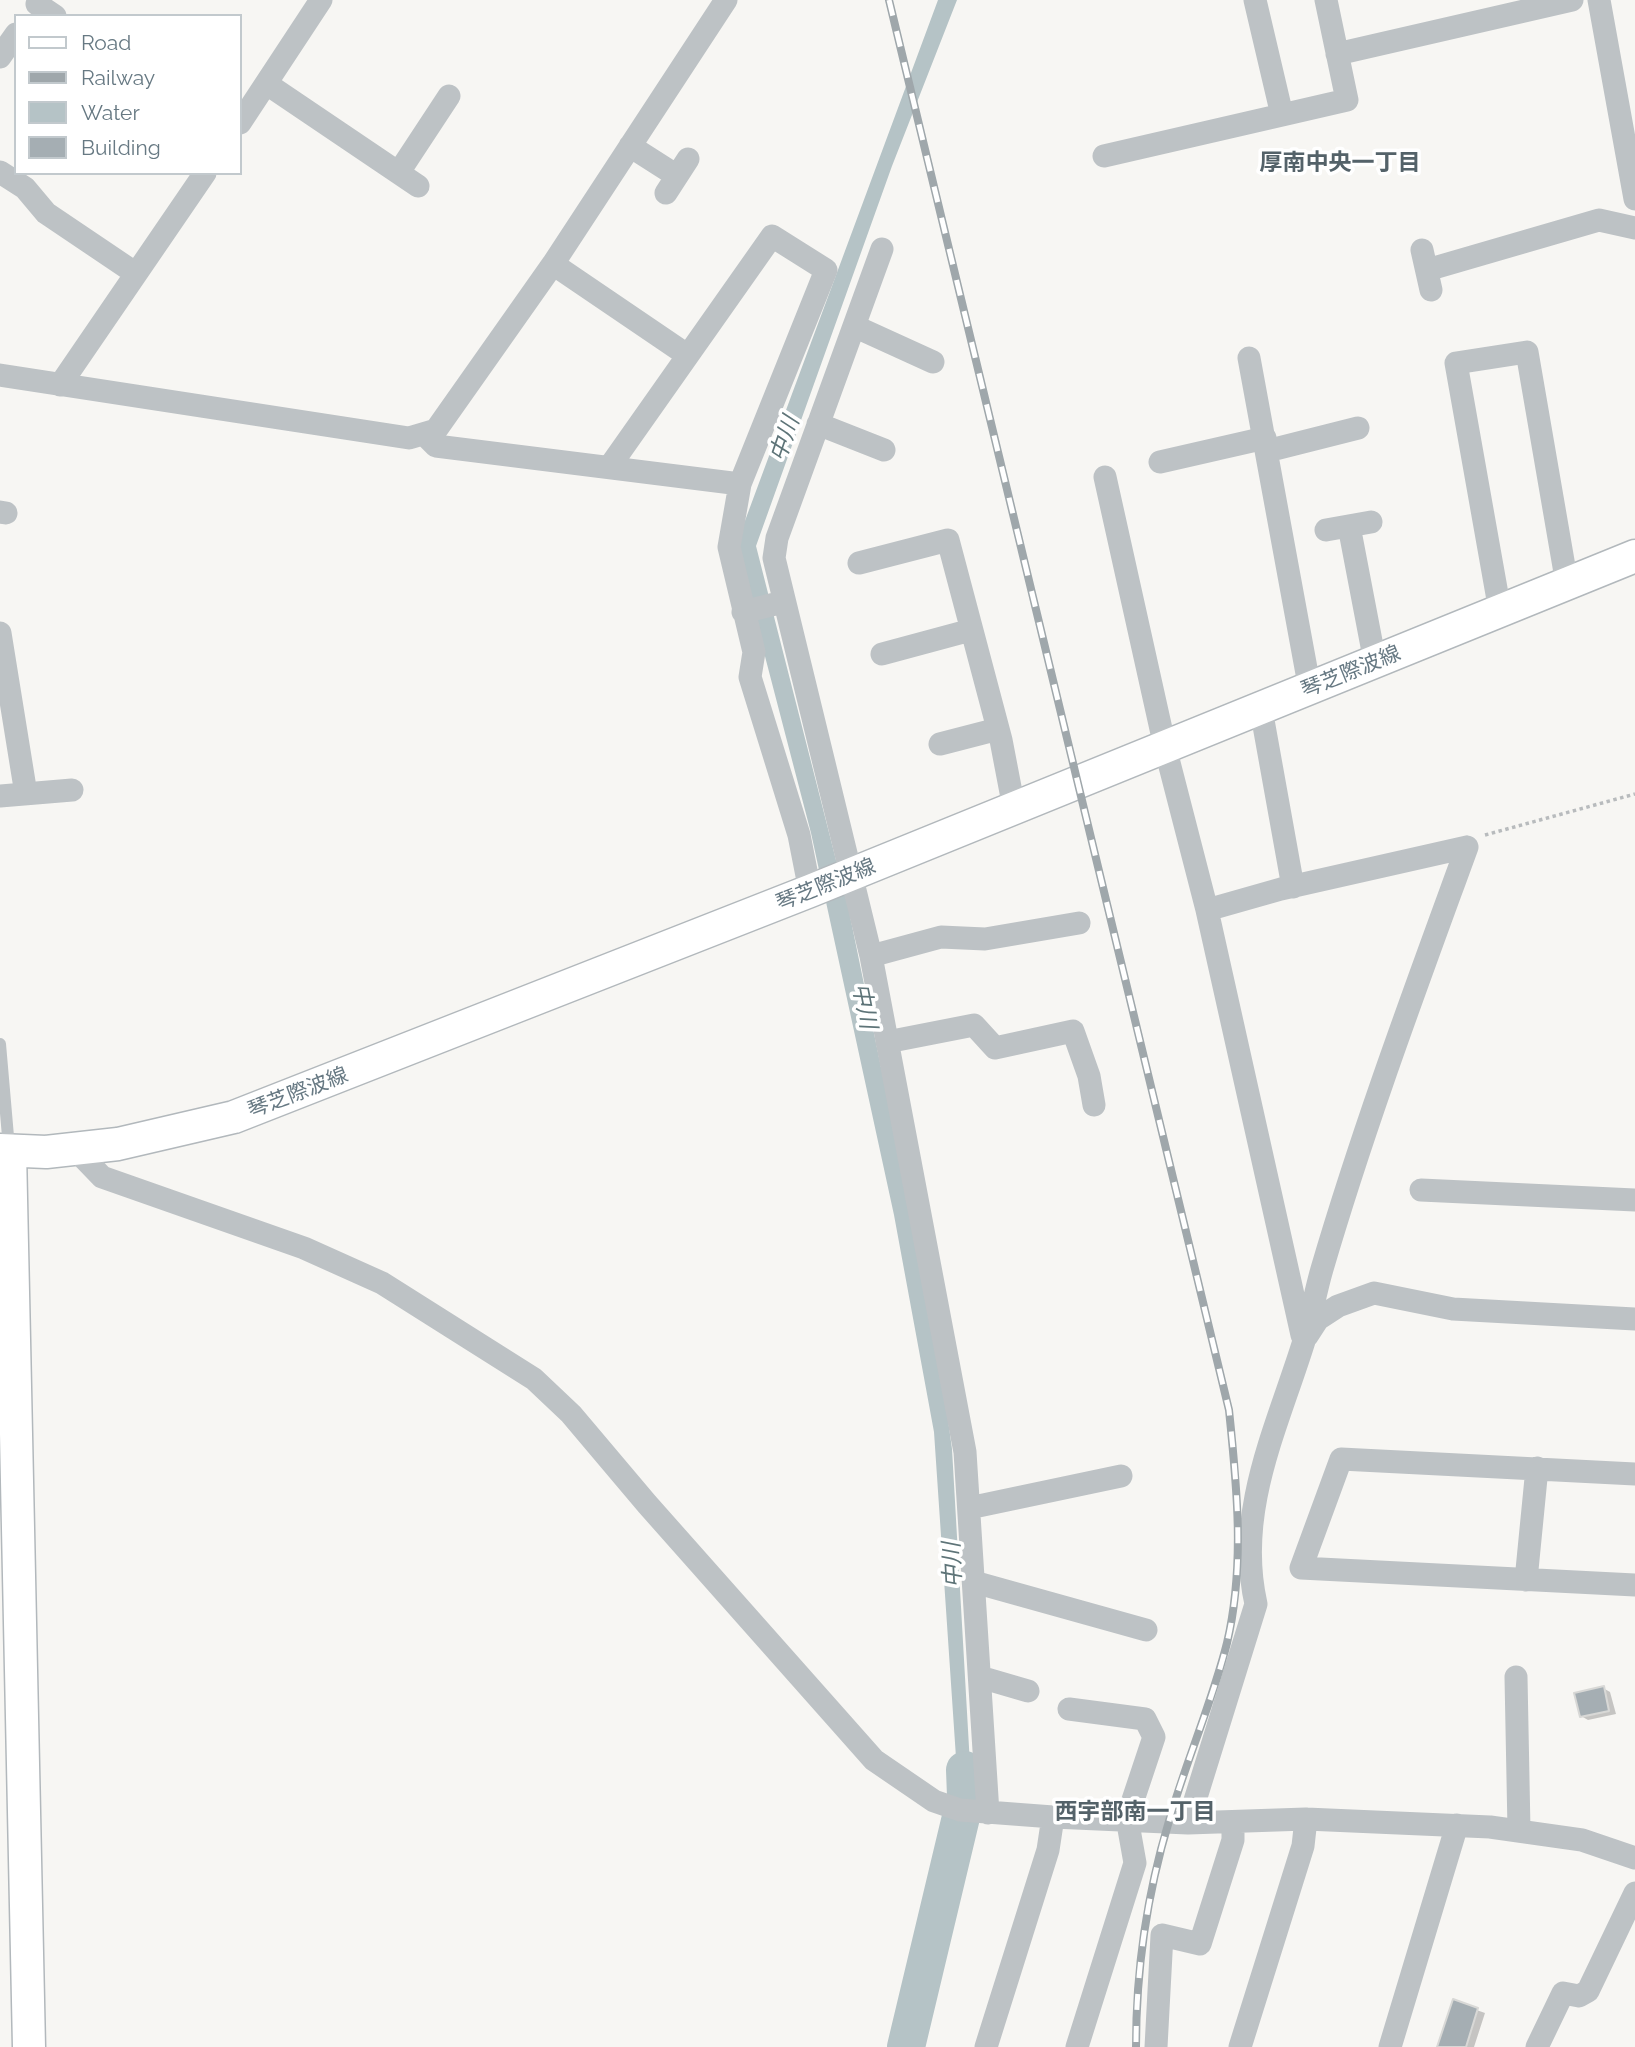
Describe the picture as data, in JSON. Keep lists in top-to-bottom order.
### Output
{
  "streets": {
    "main road": ["琴芝際波線"]
  },
  "districts": ["厚南中央一丁目", "西宇部南一丁目"],
  "water": ["中川"],
  "legend": [
    "Road",
    "Railway",
    "Water",
    "Building"
  ]
}
